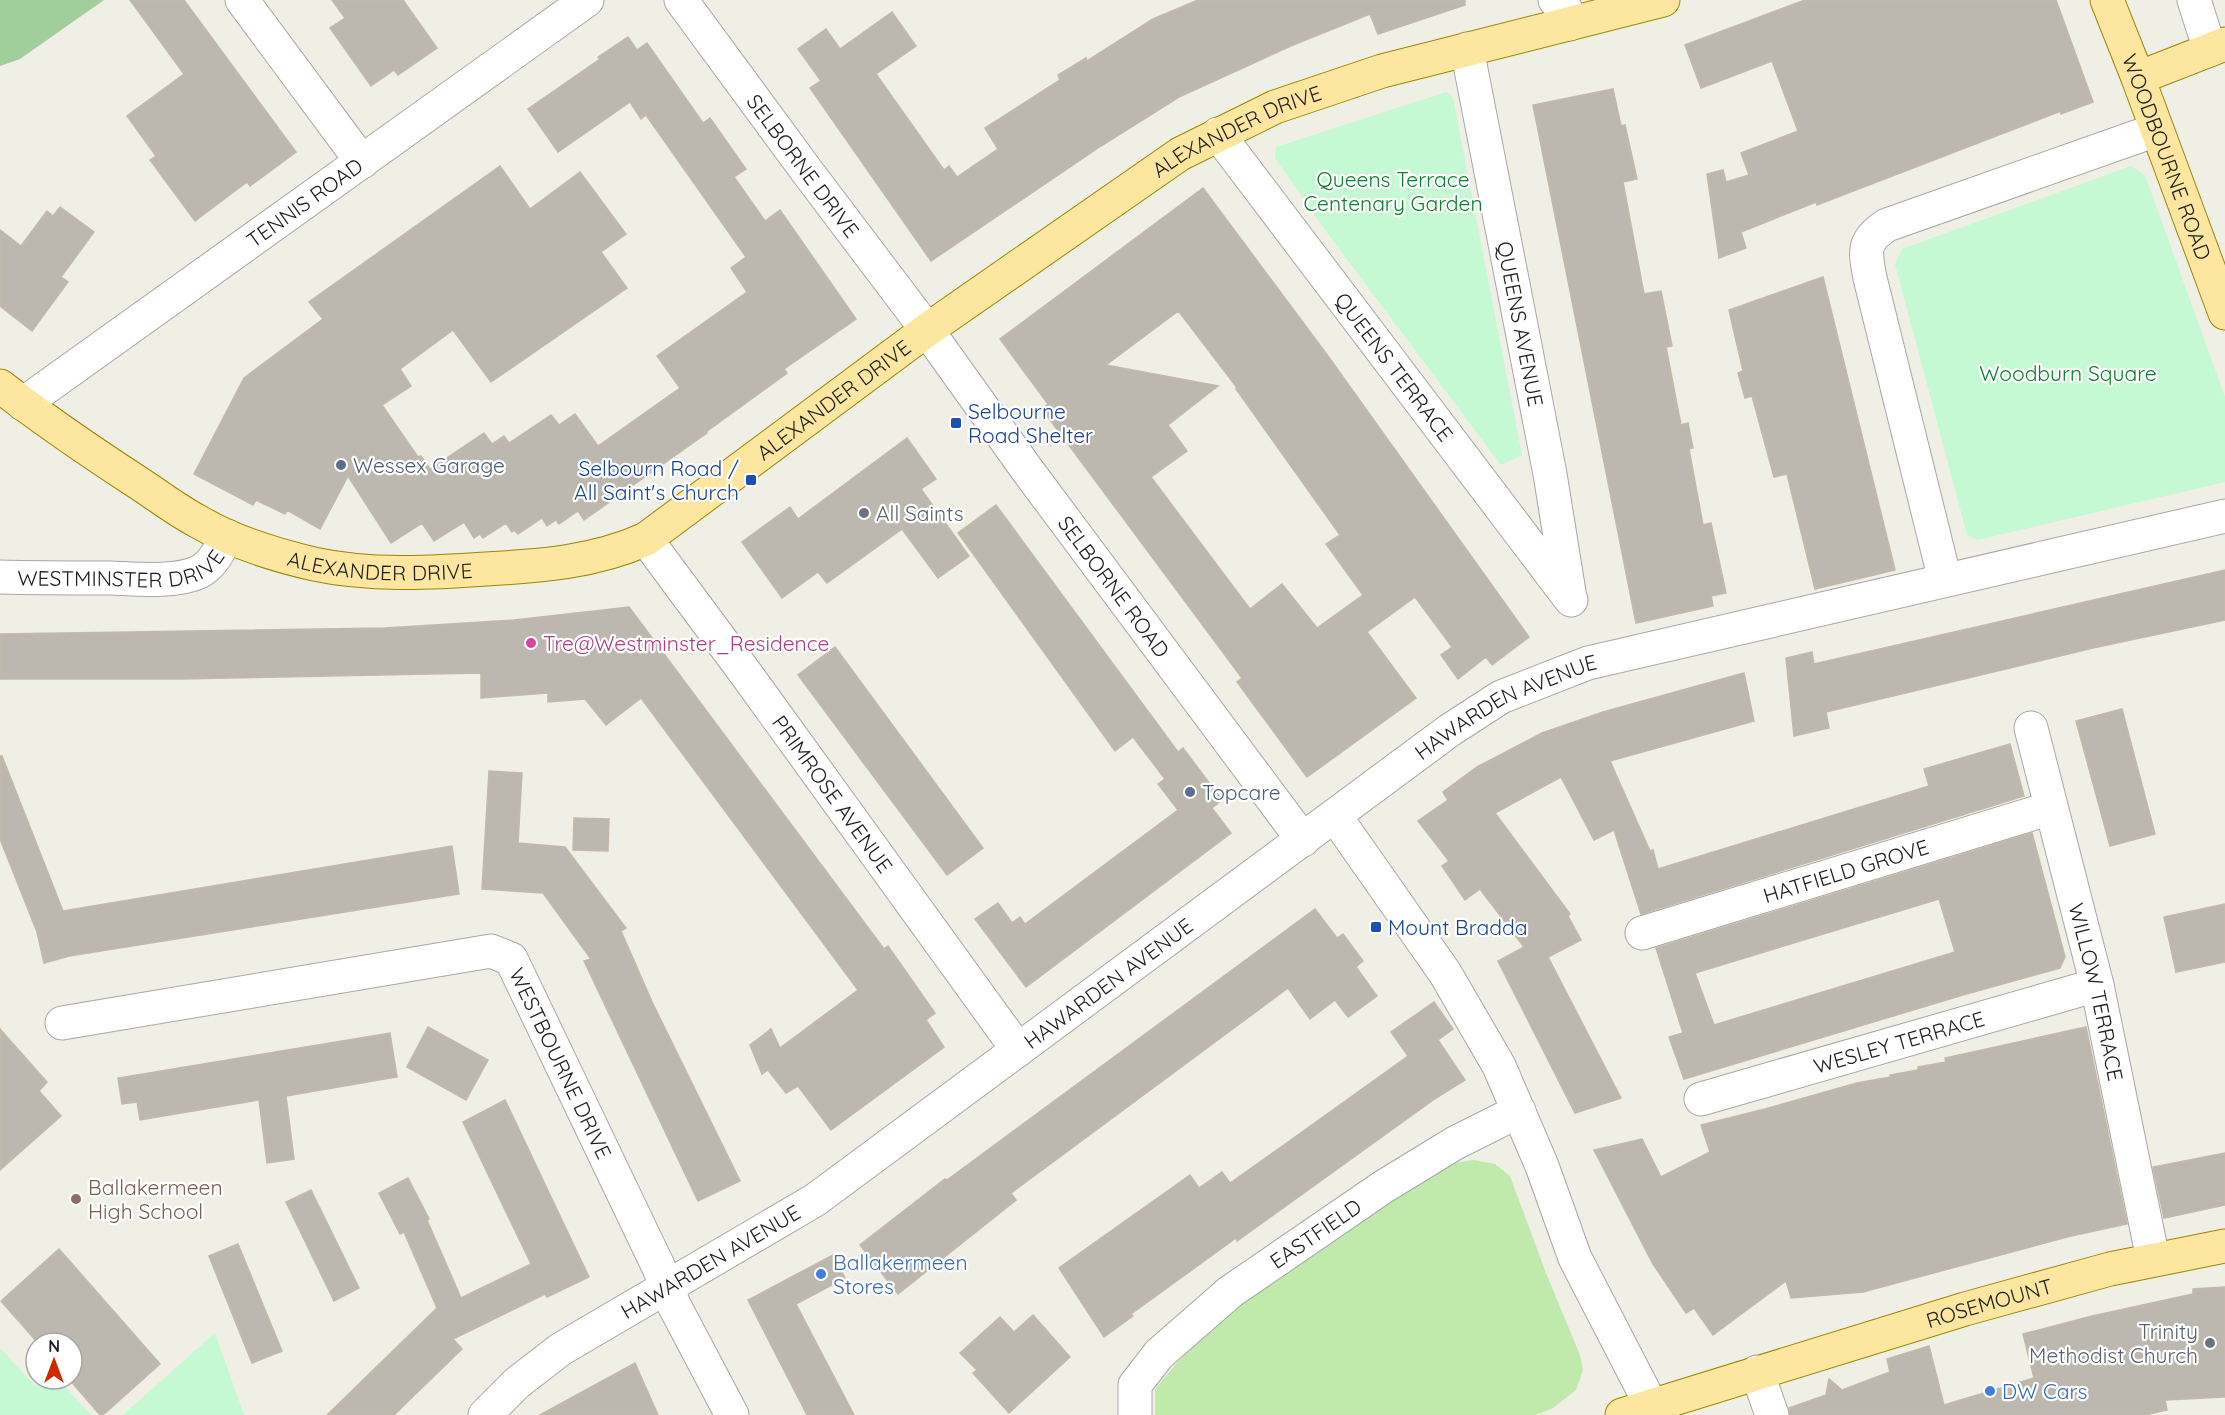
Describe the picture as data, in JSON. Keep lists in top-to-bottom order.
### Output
{
  "streets": {
    "main road": ["ALEXANDER DRIVE", "WOODBOURNE ROAD", "ROSEMOUNT"],
    "street": [
      "SELBORNE DRIVE",
      "TENNIS ROAD",
      "QUEENS AVENUE",
      "QUEENS TERRACE",
      "WESTMINSTER DRIVE",
      "SELBORNE ROAD",
      "HAWARDEN AVENUE",
      "PRIMROSE AVENUE",
      "HATFIELD GROVE",
      "WILLOW TERRACE",
      "WESLEY TERRACE",
      "WESTBOURNE DRIVE",
      "EASTFIELD"
    ]
  },
  "crossings": [
    ["ALEXANDER DRIVE", "SELBORNE DRIVE"],
    ["ALEXANDER DRIVE", "TENNIS ROAD"],
    ["ALEXANDER DRIVE", "QUEENS AVENUE"],
    ["ALEXANDER DRIVE", "QUEENS TERRACE"],
    ["ALEXANDER DRIVE", "WESTMINSTER DRIVE"],
    ["ALEXANDER DRIVE", "SELBORNE ROAD"],
    ["ALEXANDER DRIVE", "PRIMROSE AVENUE"],
    ["SELBORNE DRIVE", "SELBORNE ROAD"],
    ["QUEENS AVENUE", "QUEENS TERRACE"],
    ["SELBORNE ROAD", "HAWARDEN AVENUE"],
    ["HAWARDEN AVENUE", "PRIMROSE AVENUE"],
    ["HAWARDEN AVENUE", "WESTBOURNE DRIVE"],
    ["HATFIELD GROVE", "WILLOW TERRACE"],
    ["WILLOW TERRACE", "WESLEY TERRACE"],
    ["WILLOW TERRACE", "ROSEMOUNT"]
  ],
  "parks": ["Queens Terrace Centenary Garden", "Woodburn Square"],
  "places": {
    "transit": ["Selbourne Road Shelter", "Selbourn Road / All Saint's Church", "Mount Bradda"],
    "other": [
      "Wessex Garage",
      "All Saints",
      "Tre@Westminster_Residence",
      "Topcare",
      "Ballakermeen High School",
      "Ballakermeen Stores",
      "Trinity Methodist Church",
      "DW Cars"
    ]
  },
  "north": "top"
}
